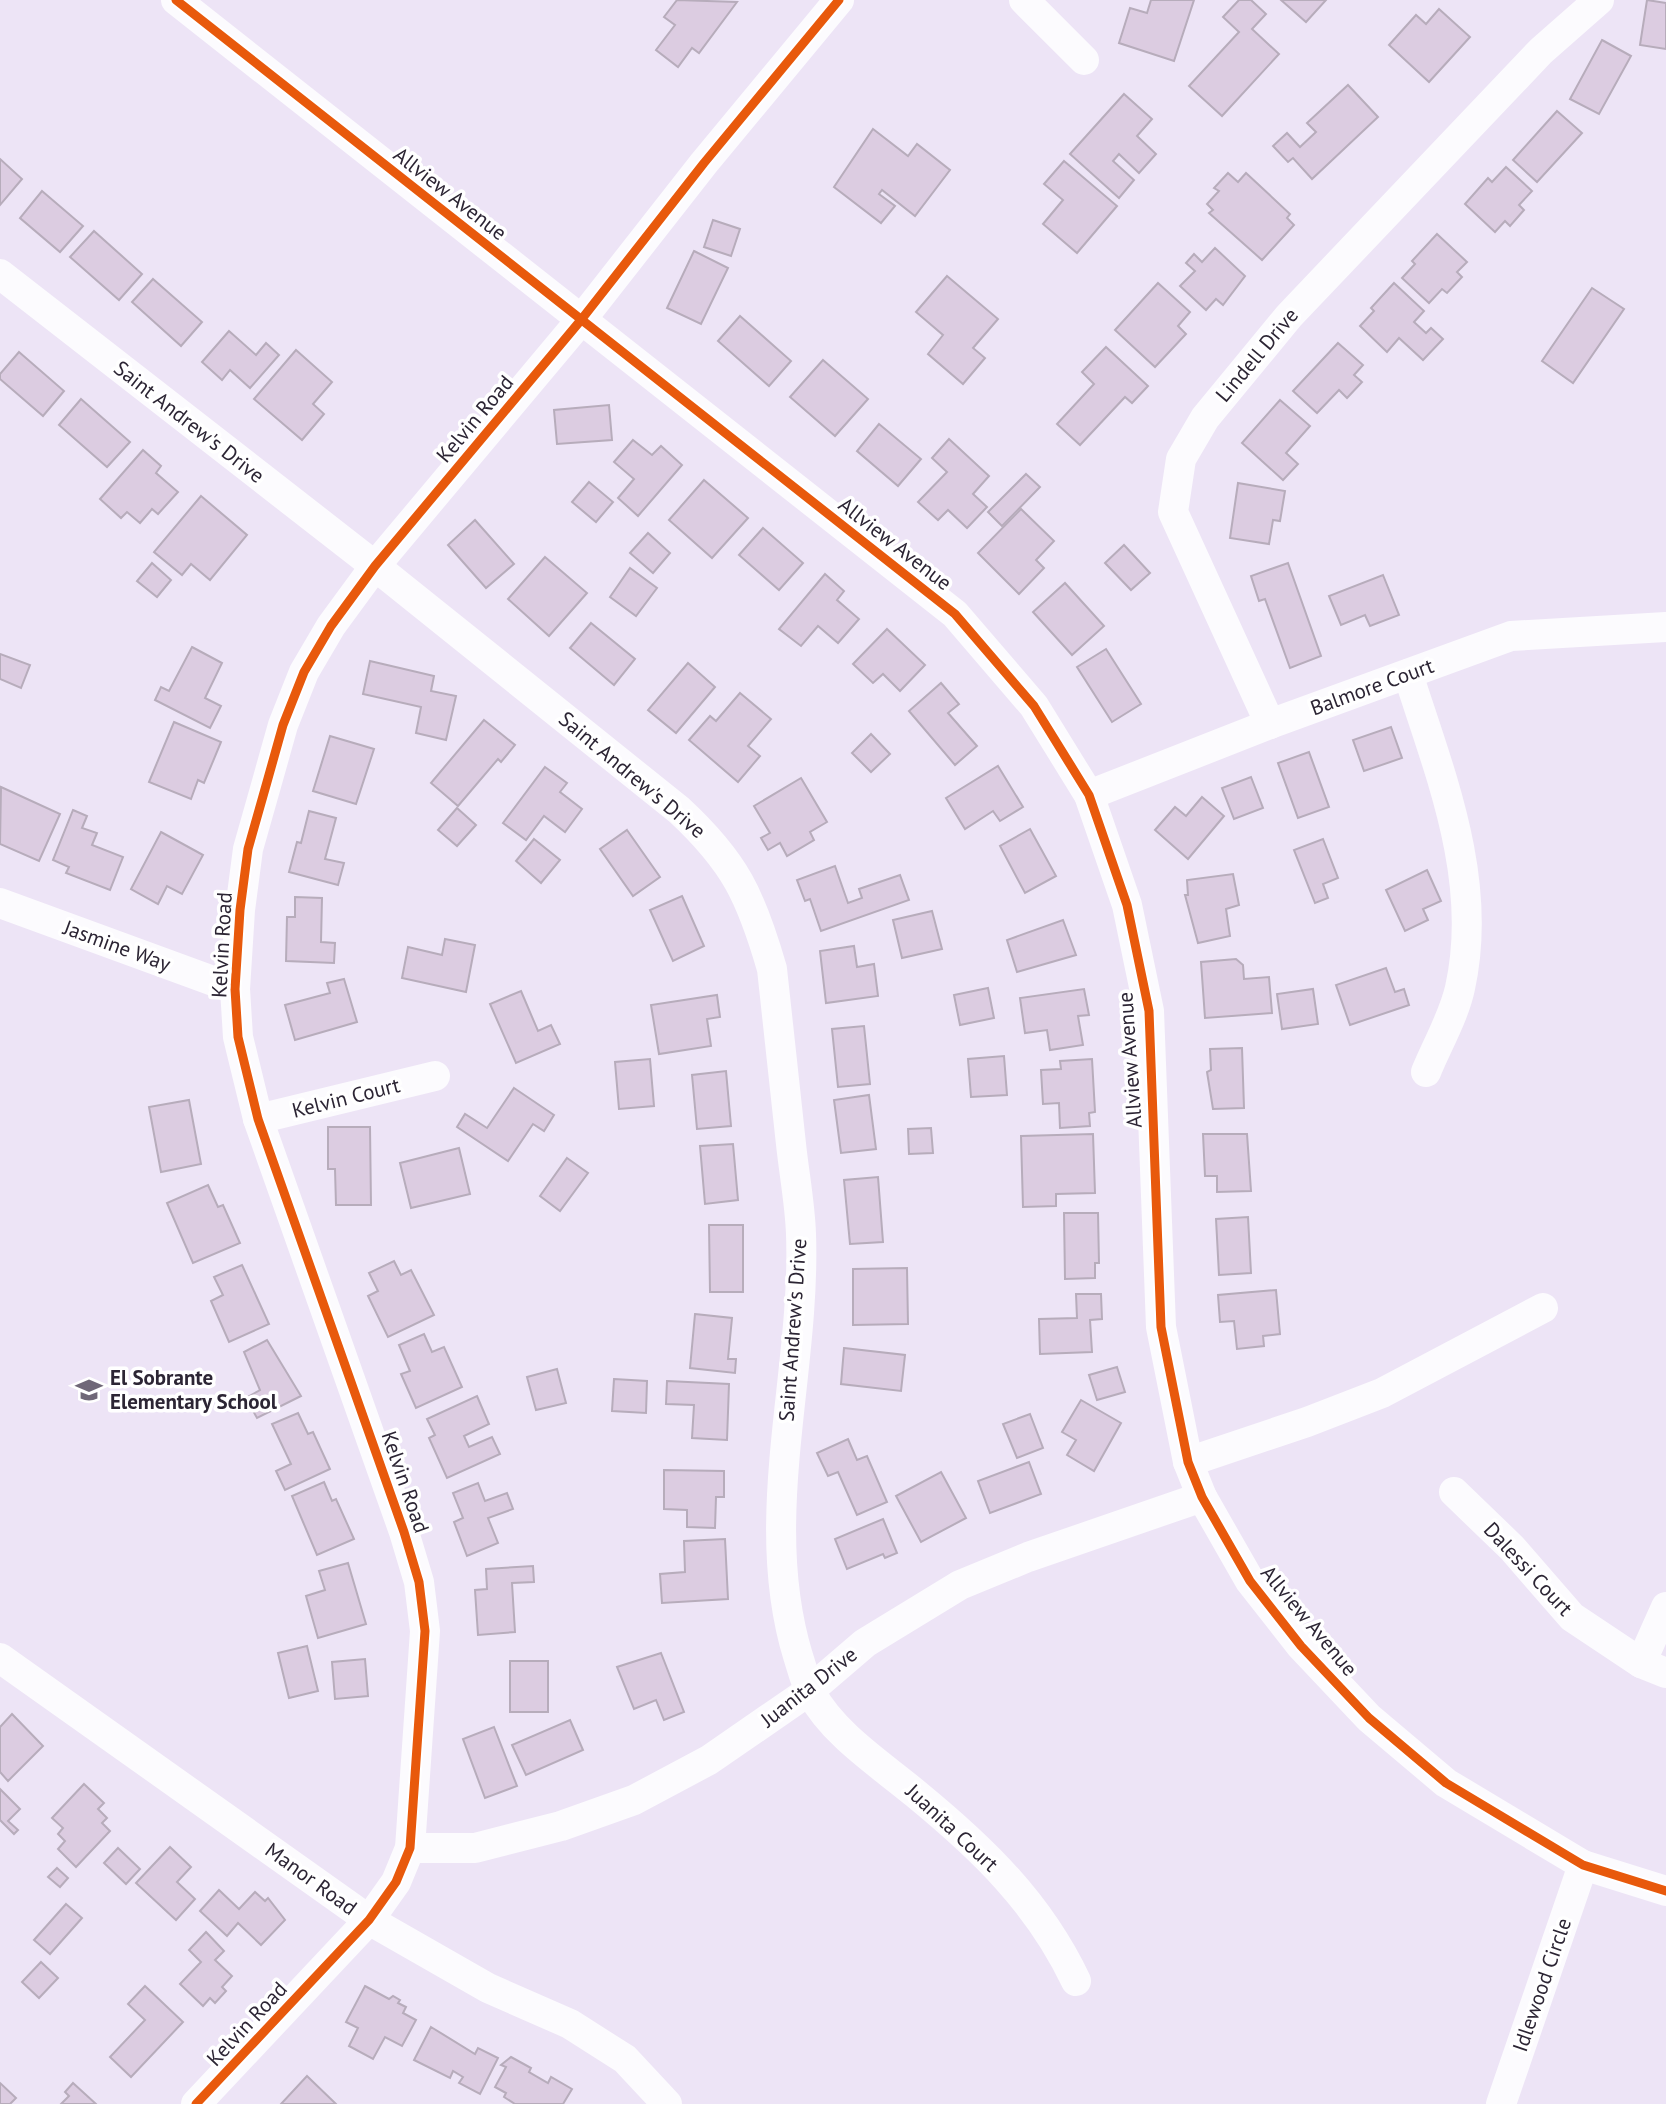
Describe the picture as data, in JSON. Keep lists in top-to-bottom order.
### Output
{
  "streets": {
    "street": [
      "Allview Avenue",
      "Lindell Drive",
      "Kelvin Road",
      "Saint Andrew's Drive",
      "Balmore Court",
      "Jasmine Way",
      "Kelvin Court",
      "Dalessi Court",
      "Juanita Drive",
      "Juanita Court",
      "Manor Road",
      "Idlewood Circle"
    ]
  },
  "crossings": [
    ["Allview Avenue", "Kelvin Road"],
    ["Allview Avenue", "Balmore Court"],
    ["Allview Avenue", "Juanita Drive"],
    ["Allview Avenue", "Idlewood Circle"],
    ["Lindell Drive", "Balmore Court"],
    ["Kelvin Road", "Saint Andrew's Drive"],
    ["Kelvin Road", "Jasmine Way"],
    ["Kelvin Road", "Kelvin Court"],
    ["Kelvin Road", "Juanita Drive"],
    ["Kelvin Road", "Manor Road"],
    ["Saint Andrew's Drive", "Juanita Drive"],
    ["Saint Andrew's Drive", "Juanita Court"],
    ["Juanita Drive", "Juanita Court"]
  ],
  "places": {
    "school or university": ["El Sobrante Elementary School"]
  }
}
